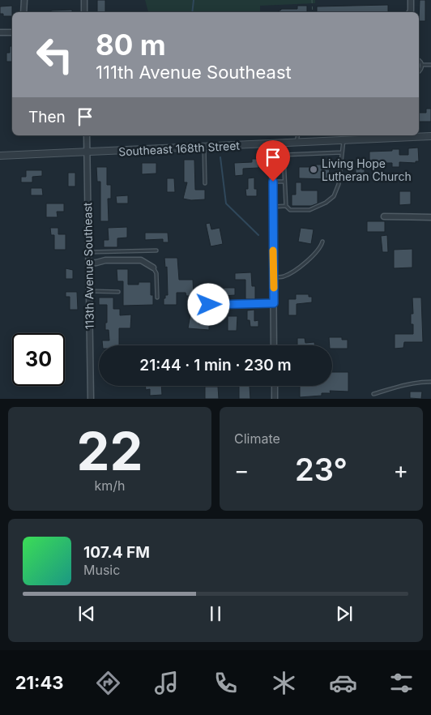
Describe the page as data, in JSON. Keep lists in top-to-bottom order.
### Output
{
  "streets": {
    "street": ["Southeast 168th Street", "113th Avenue Southeast"]
  },
  "crossings": [
    ["Southeast 168th Street", "113th Avenue Southeast"]
  ],
  "places": ["Living Hope Lutheran Church"],
  "page": {
    "turn": ["80 m", "111th Avenue Southeast"],
    "then": "Then",
    "limit": "30",
    "trip": "21:44 · 1 min · 230 m",
    "tile": [
      ["22", "km/h"],
      "Climate"
    ],
    "heat": ["−", "23°", "+"],
    "song": ["107.4 FM", "Music"],
    "tabs": "21:43"
  }
}
